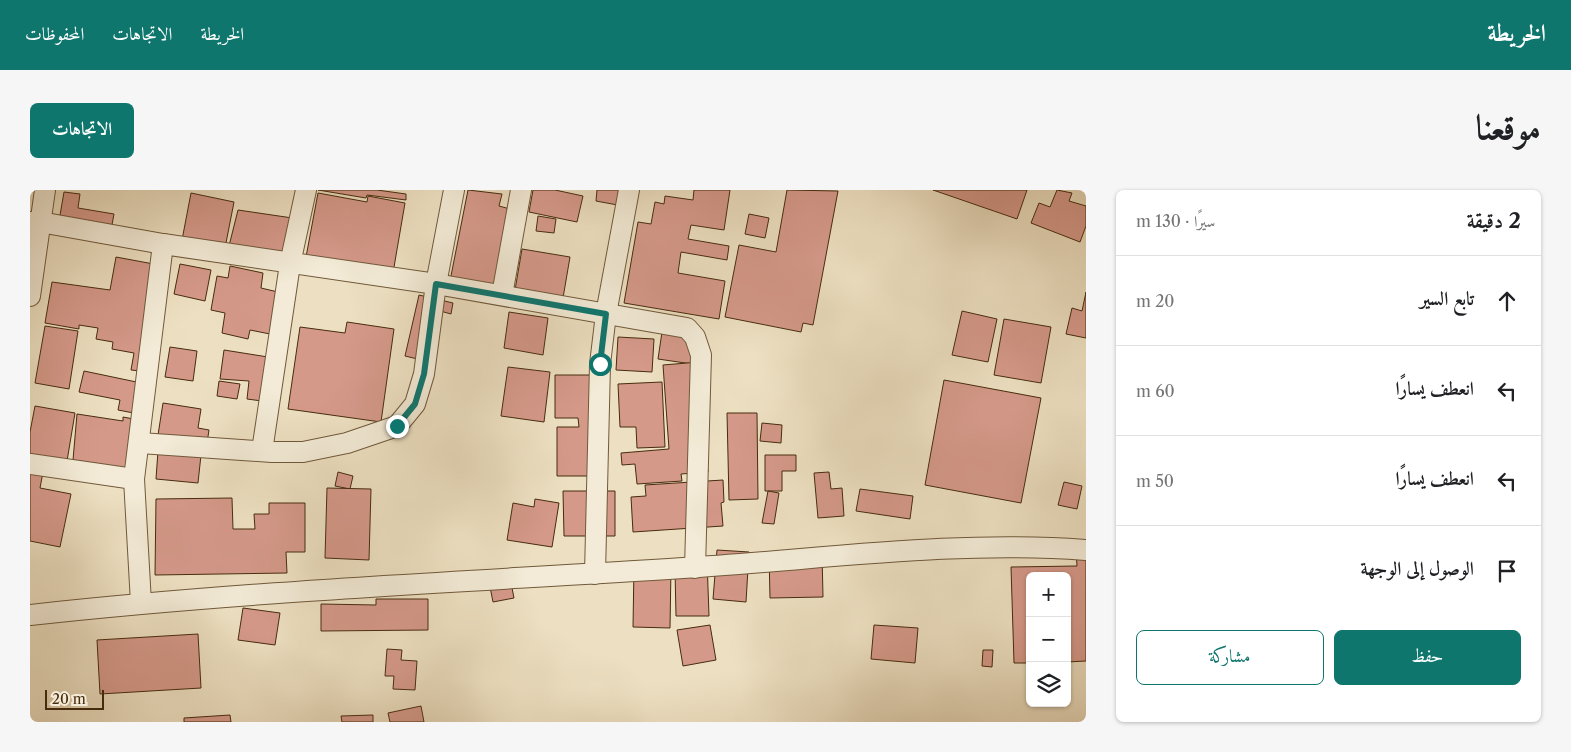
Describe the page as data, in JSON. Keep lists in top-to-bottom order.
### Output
{
  "scale_bar": "20 m",
  "page": {
    "header": "الخريطة",
    "nav": ["الخريطة", "الاتجاهات", "المحفوظات"],
    "title": "موقعنا",
    "buttons": [
      "الاتجاهات",
      ["حفظ", "مشاركة"]
    ],
    "heading": ["2 دقيقة", "سيرًا · 130 m"],
    "list": [
      ["تابع السير", "20 m"],
      ["انعطف يسارًا", "60 m"],
      ["انعطف يسارًا", "50 m"],
      "الوصول إلى الوجهة"
    ],
    "map_buttons": ["+", "−"],
    "scale": "20 m"
  }
}
